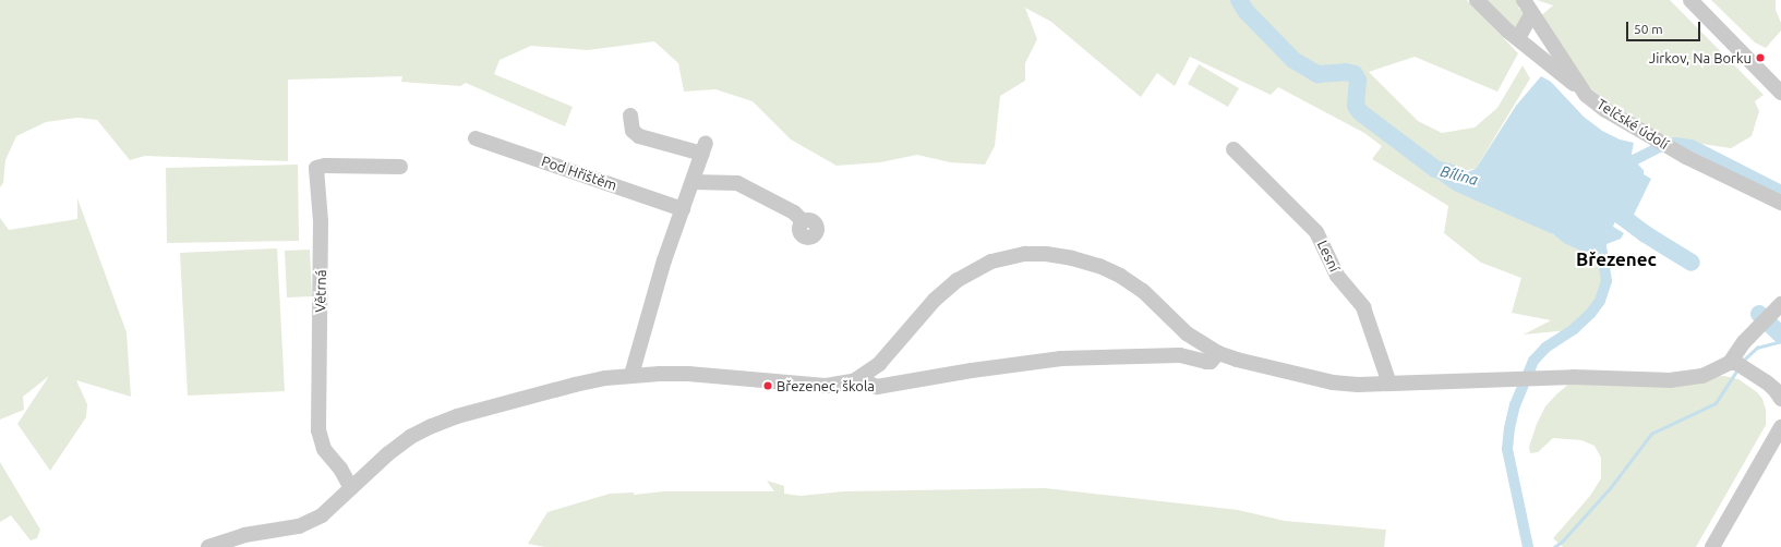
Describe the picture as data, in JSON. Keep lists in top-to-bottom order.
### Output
{
  "streets": {
    "street": [
      "Telčské údolí",
      "Pod Hřištěm",
      "Lesní",
      "Větrná"
    ]
  },
  "districts": ["Březenec"],
  "water": ["Bílina"],
  "places": ["Jirkov, Na Borku", "Březenec, škola"],
  "scale_bar": "50 m"
}
